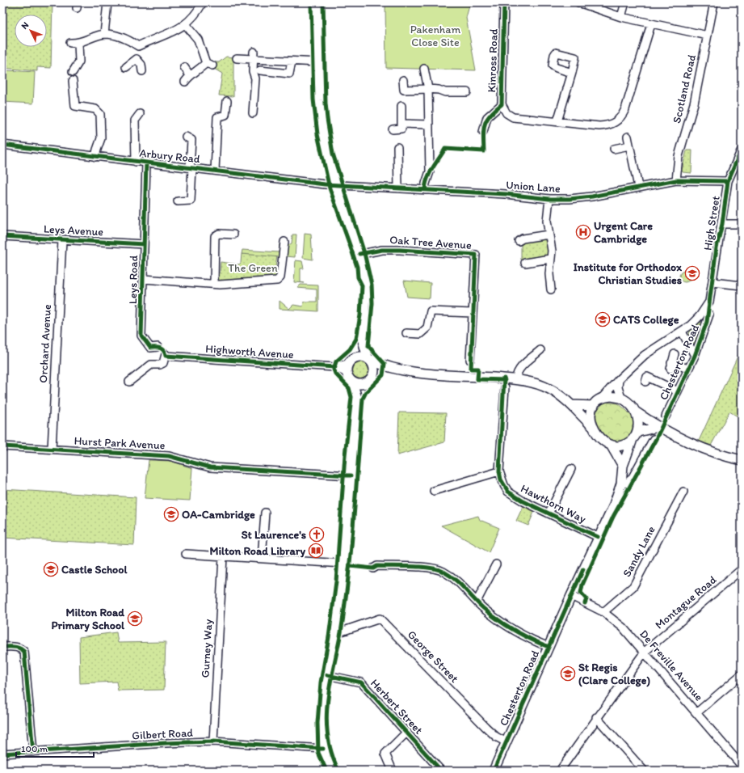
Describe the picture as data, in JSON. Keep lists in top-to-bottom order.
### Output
{
  "streets": {
    "main road": ["Chesterton Road"],
    "street": [
      "Kinross Road",
      "Scotland Road",
      "Arbury Road",
      "Union Lane",
      "High Street",
      "Leys Avenue",
      "Oak Tree Avenue",
      "Leys Road",
      "Orchard Avenue",
      "Highworth Avenue",
      "Hurst Park Avenue",
      "Hawthorn Way",
      "Sandy Lane",
      "Montague Road",
      "Gurney Way",
      "George Street",
      "De Freville Avenue",
      "Herbert Street",
      "Gilbert Road"
    ]
  },
  "crossings": [
    ["Scotland Road", "Union Lane"],
    ["Arbury Road", "Union Lane"],
    ["Arbury Road", "Leys Road"],
    ["Union Lane", "High Street"],
    ["High Street", "Chesterton Road"],
    ["Leys Avenue", "Leys Road"],
    ["Leys Avenue", "Orchard Avenue"],
    ["Orchard Avenue", "Hurst Park Avenue"],
    ["Chesterton Road", "Hawthorn Way"],
    ["Chesterton Road", "George Street"],
    ["Chesterton Road", "De Freville Avenue"],
    ["Sandy Lane", "De Freville Avenue"],
    ["Montague Road", "De Freville Avenue"],
    ["Gurney Way", "Gilbert Road"]
  ],
  "parks": ["Pakenham Close Site", "The Green"],
  "places": {
    "hospital": ["Urgent Care Cambridge"],
    "school or university": [
      "Institute for Orthodox Christian Studies",
      "CATS College",
      "OA-Cambridge",
      "Castle School",
      "Milton Road Primary School",
      "St Regis (Clare College)"
    ],
    "church": ["St Laurence's"],
    "library": ["Milton Road Library"]
  },
  "scale_bar": "100 m",
  "north": "top left"
}
